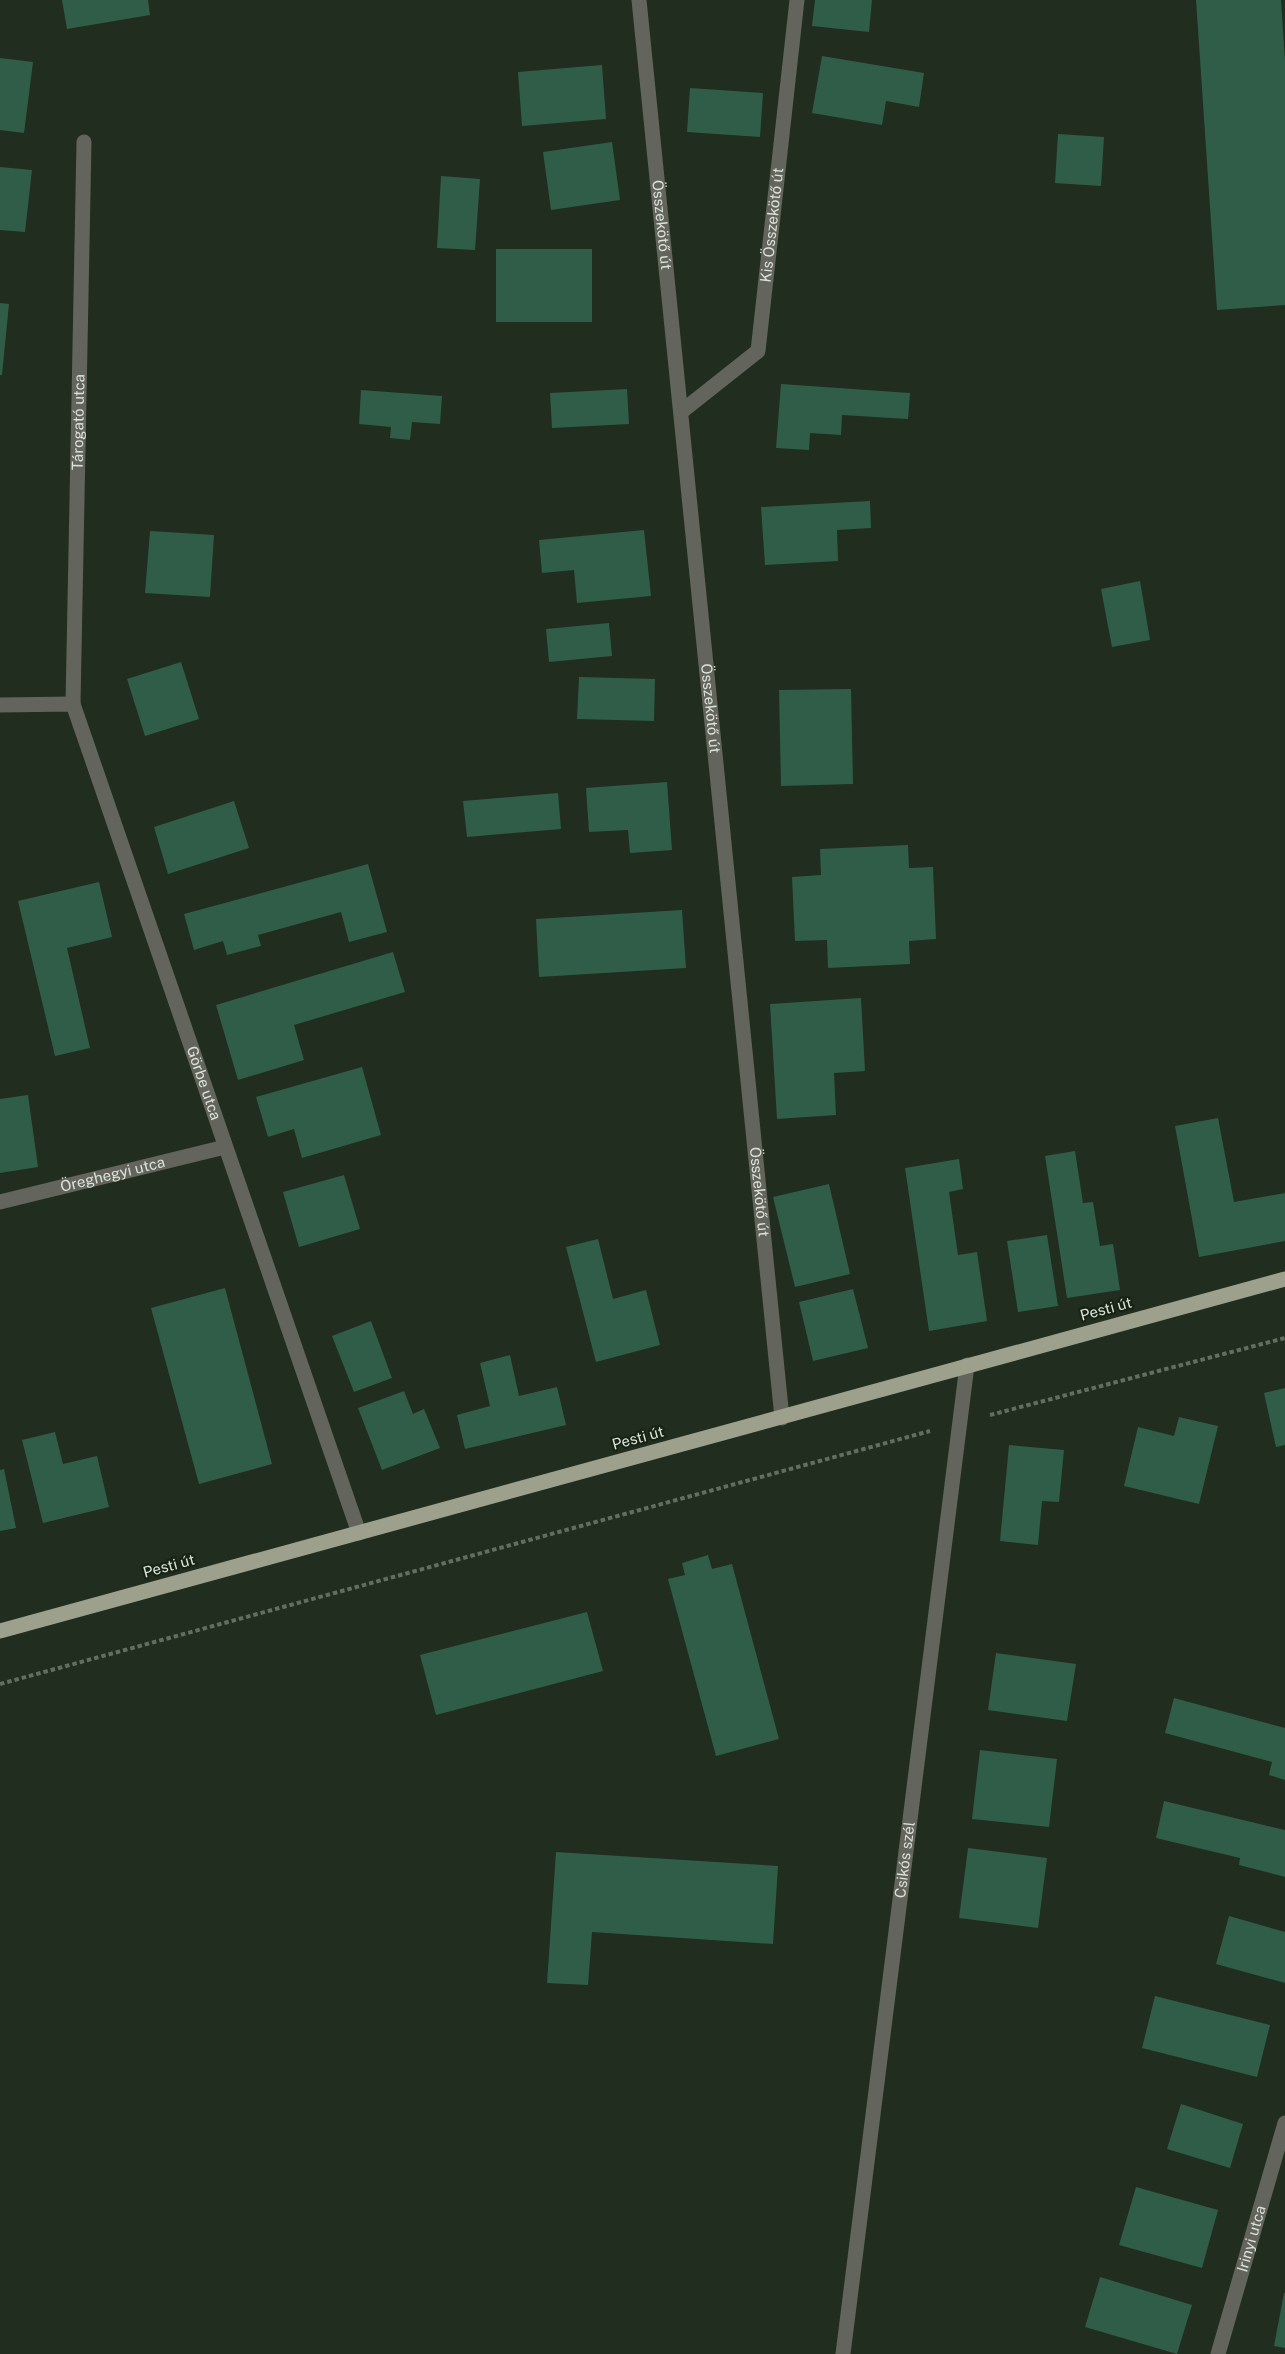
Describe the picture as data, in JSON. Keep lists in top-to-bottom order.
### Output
{
  "streets": {
    "main road": ["Pesti út"],
    "street": [
      "Kis Összekötő út",
      "Összekötő út",
      "Tárogató utca",
      "Görbe utca",
      "Öreghegyi utca",
      "Csikós szél",
      "Irinyi utca"
    ]
  },
  "crossings": [
    ["Kis Összekötő út", "Összekötő út"],
    ["Összekötő út", "Pesti út"],
    ["Tárogató utca", "Görbe utca"],
    ["Görbe utca", "Öreghegyi utca"],
    ["Görbe utca", "Pesti út"],
    ["Pesti út", "Csikós szél"]
  ]
}
